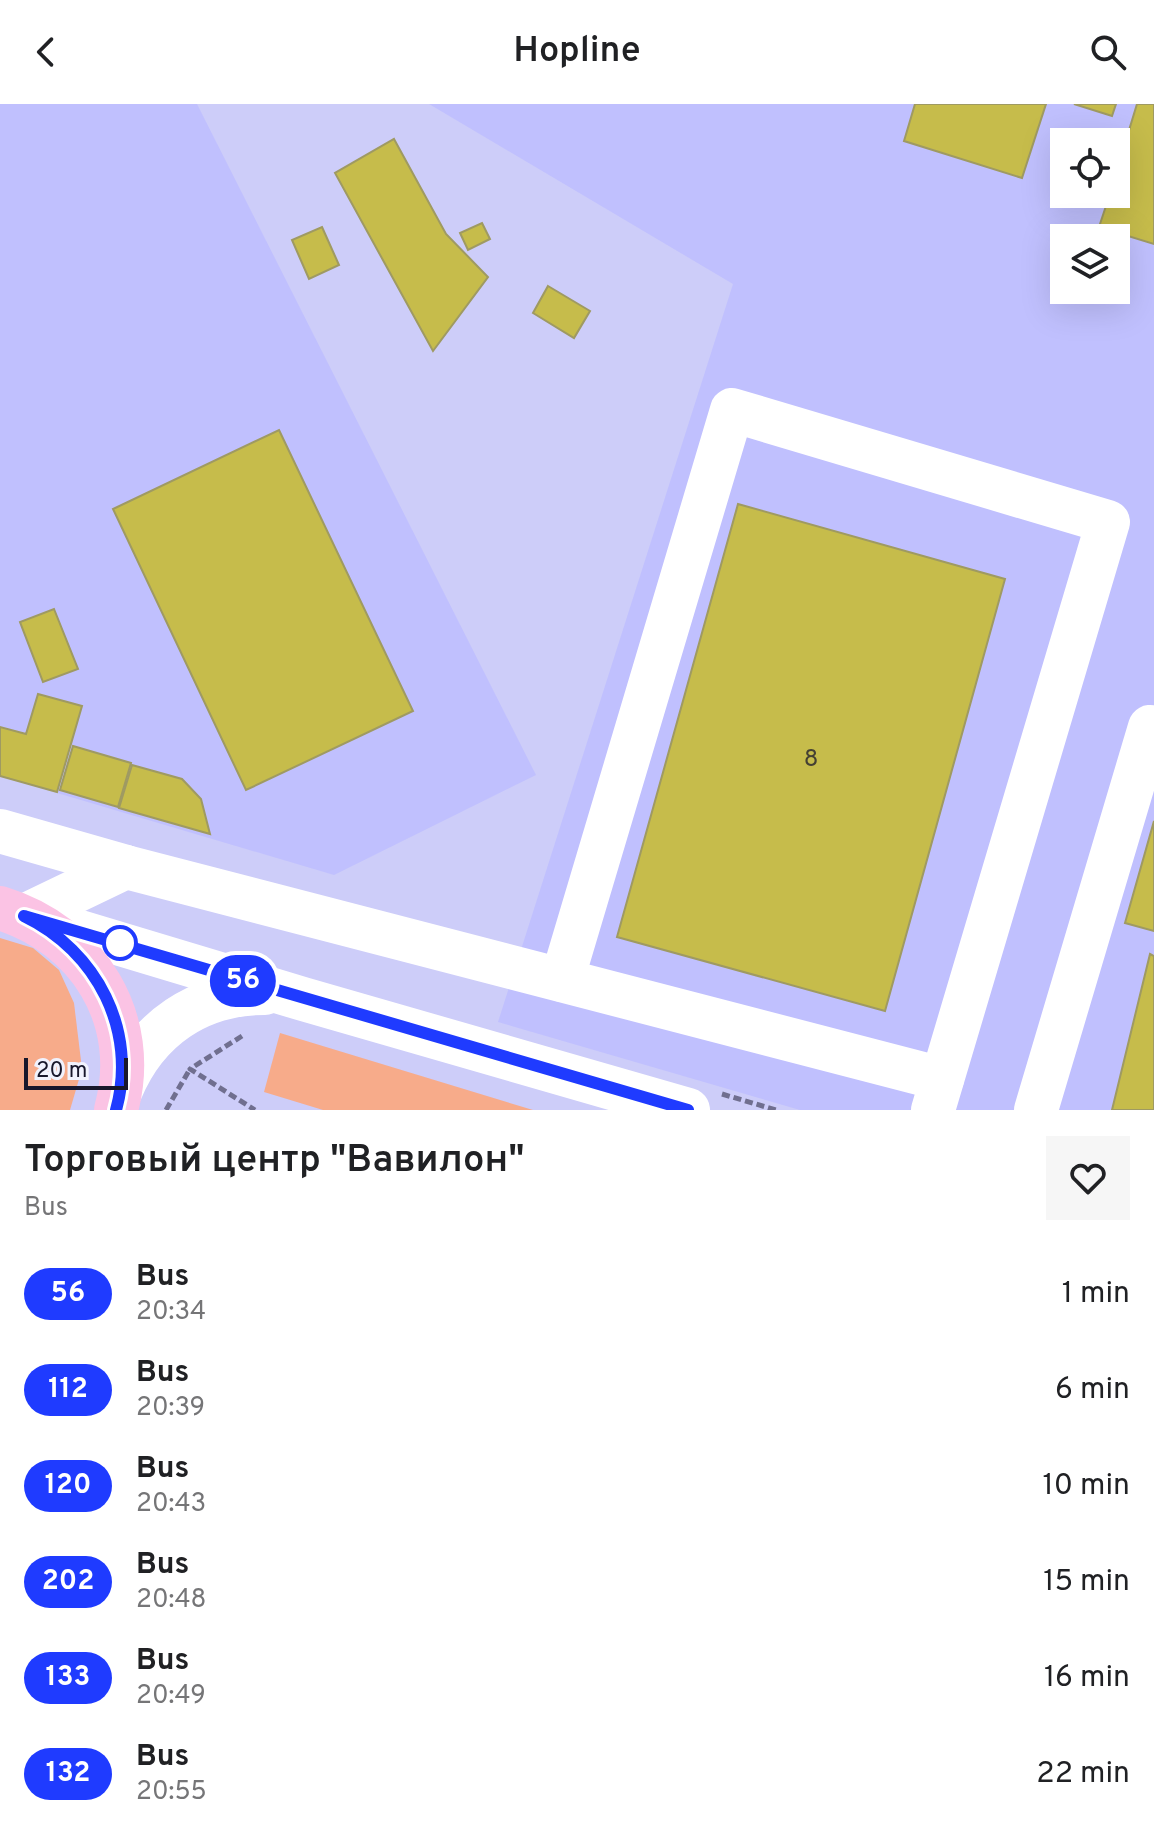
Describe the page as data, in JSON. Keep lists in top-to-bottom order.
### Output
{
  "lines": ["bus line 56"],
  "house_numbers": ["8"],
  "scale_bar": "20 m",
  "page": {
    "header": "Hopline",
    "on_map": "56",
    "scale": "20 m",
    "heading": ["Торговый центр \"Вавилон\"", "Bus"],
    "list": [
      {
        "mark": "56",
        "name": "Bus",
        "note": "20:34",
        "value": "1 min"
      },
      {
        "mark": "112",
        "name": "Bus",
        "note": "20:39",
        "value": "6 min"
      },
      {
        "mark": "120",
        "name": "Bus",
        "note": "20:43",
        "value": "10 min"
      },
      {
        "mark": "202",
        "name": "Bus",
        "note": "20:48",
        "value": "15 min"
      },
      {
        "mark": "133",
        "name": "Bus",
        "note": "20:49",
        "value": "16 min"
      },
      {
        "mark": "132",
        "name": "Bus",
        "note": "20:55",
        "value": "22 min"
      }
    ]
  }
}
